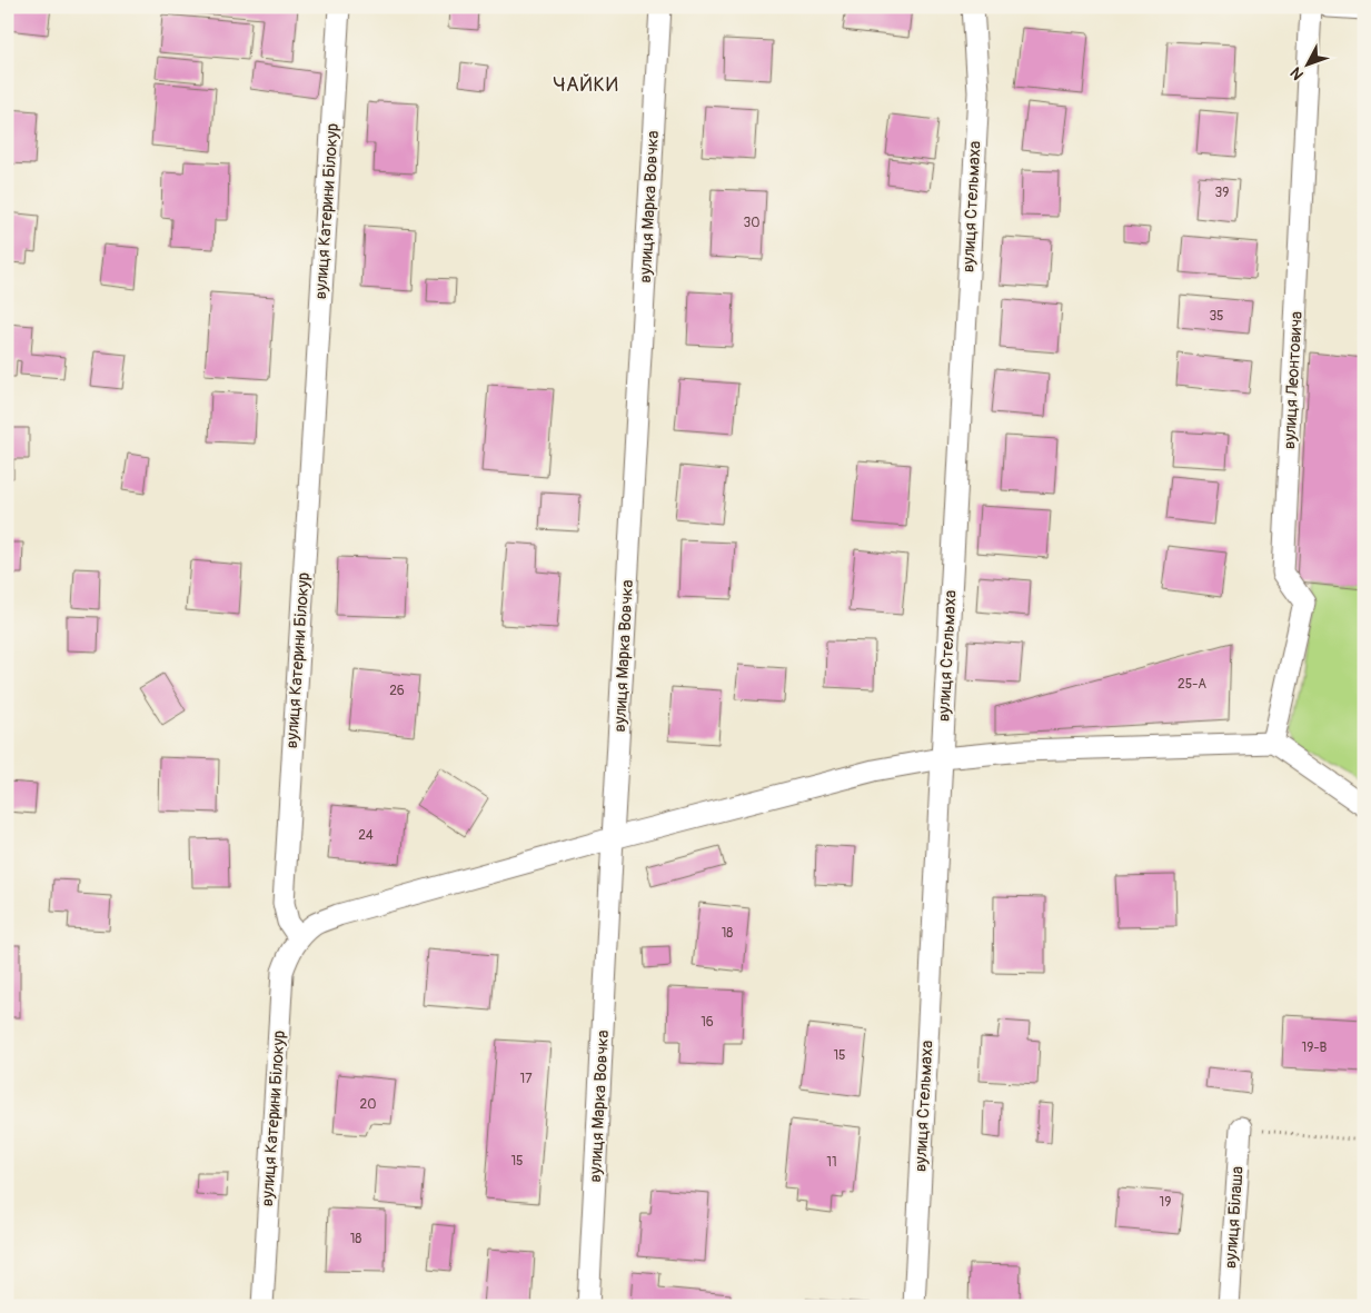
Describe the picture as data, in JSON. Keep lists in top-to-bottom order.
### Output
{
  "streets": {
    "street": [
      "вулиця Марка Вовчка",
      "вулиця Стельмаха",
      "вулиця Катерини Білокур",
      "вулиця Леонтовича",
      "вулиця Білаша"
    ]
  },
  "districts": ["ЧАЙКИ"],
  "house_numbers": [
    "39",
    "30",
    "35",
    "25-А",
    "26",
    "24",
    "18",
    "16",
    "19-В",
    "15",
    "17",
    "20",
    "15",
    "11",
    "19",
    "18"
  ],
  "north": "bottom left"
}
